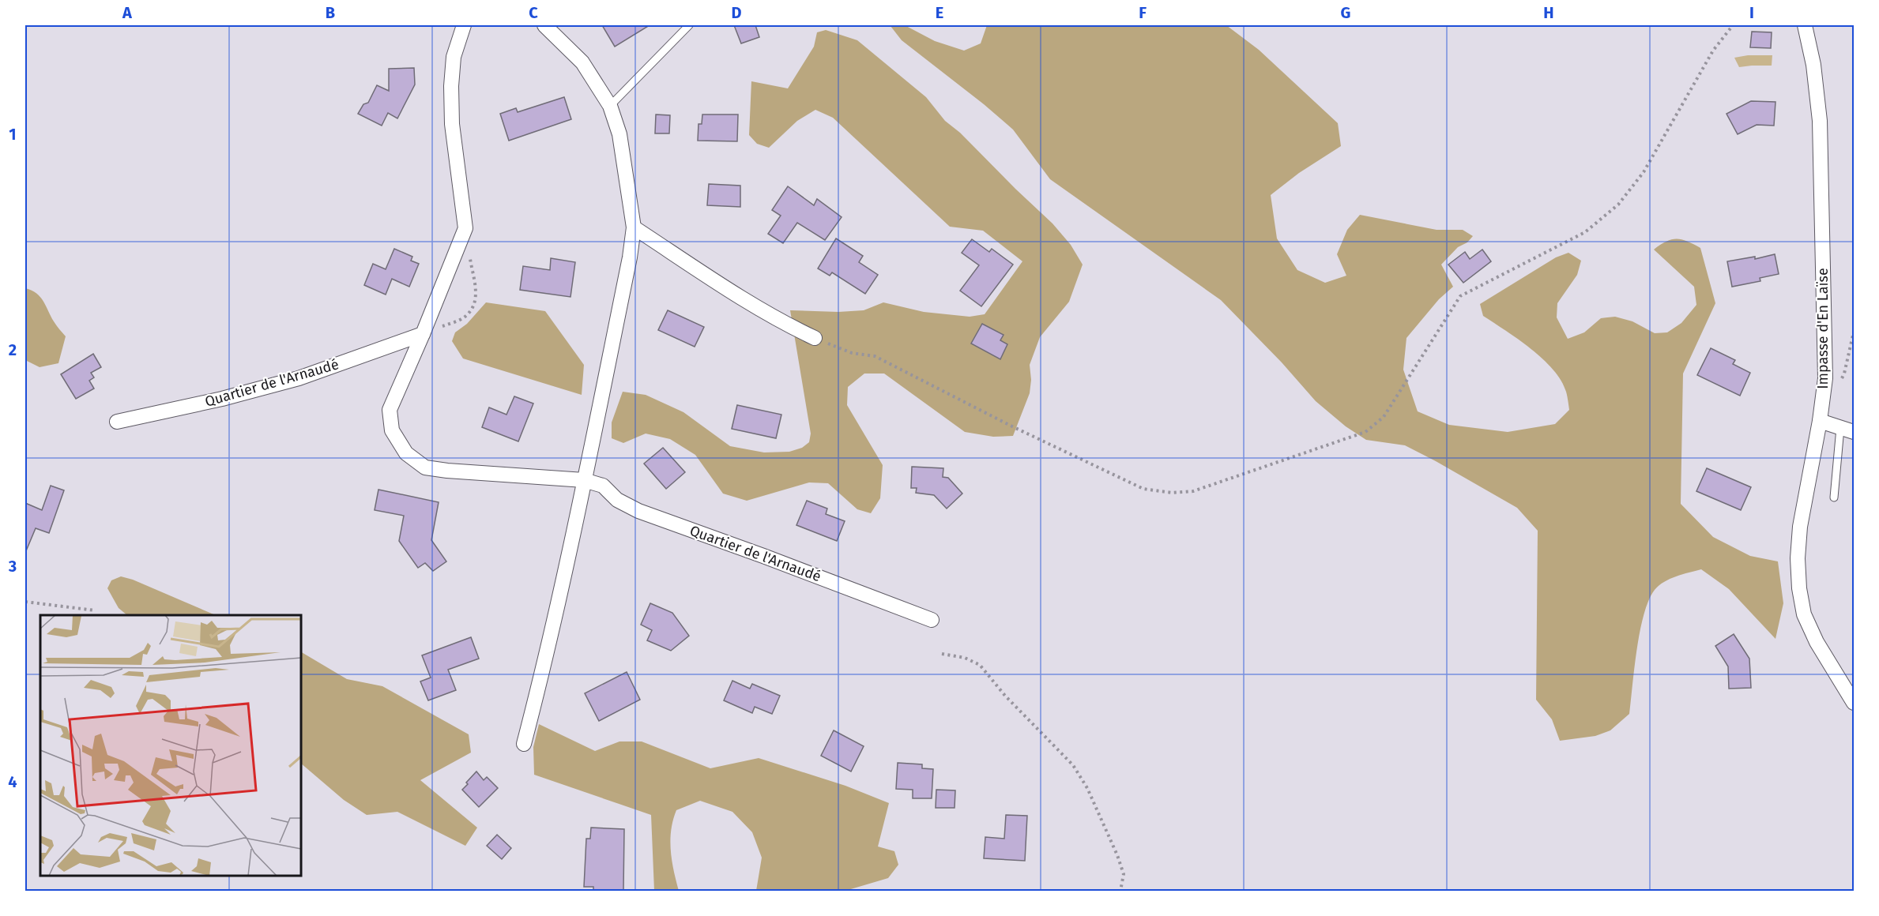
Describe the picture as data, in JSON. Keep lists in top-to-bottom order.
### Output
{
  "streets": {
    "street": ["Impasse d'En Laïse", "Quartier de l'Arnaudé"]
  },
  "grid": {
    "columns": [
      "A",
      "B",
      "C",
      "D",
      "E",
      "F",
      "G",
      "H",
      "I"
    ],
    "rows": [
      "1",
      "2",
      "3",
      "4"
    ]
  }
}
